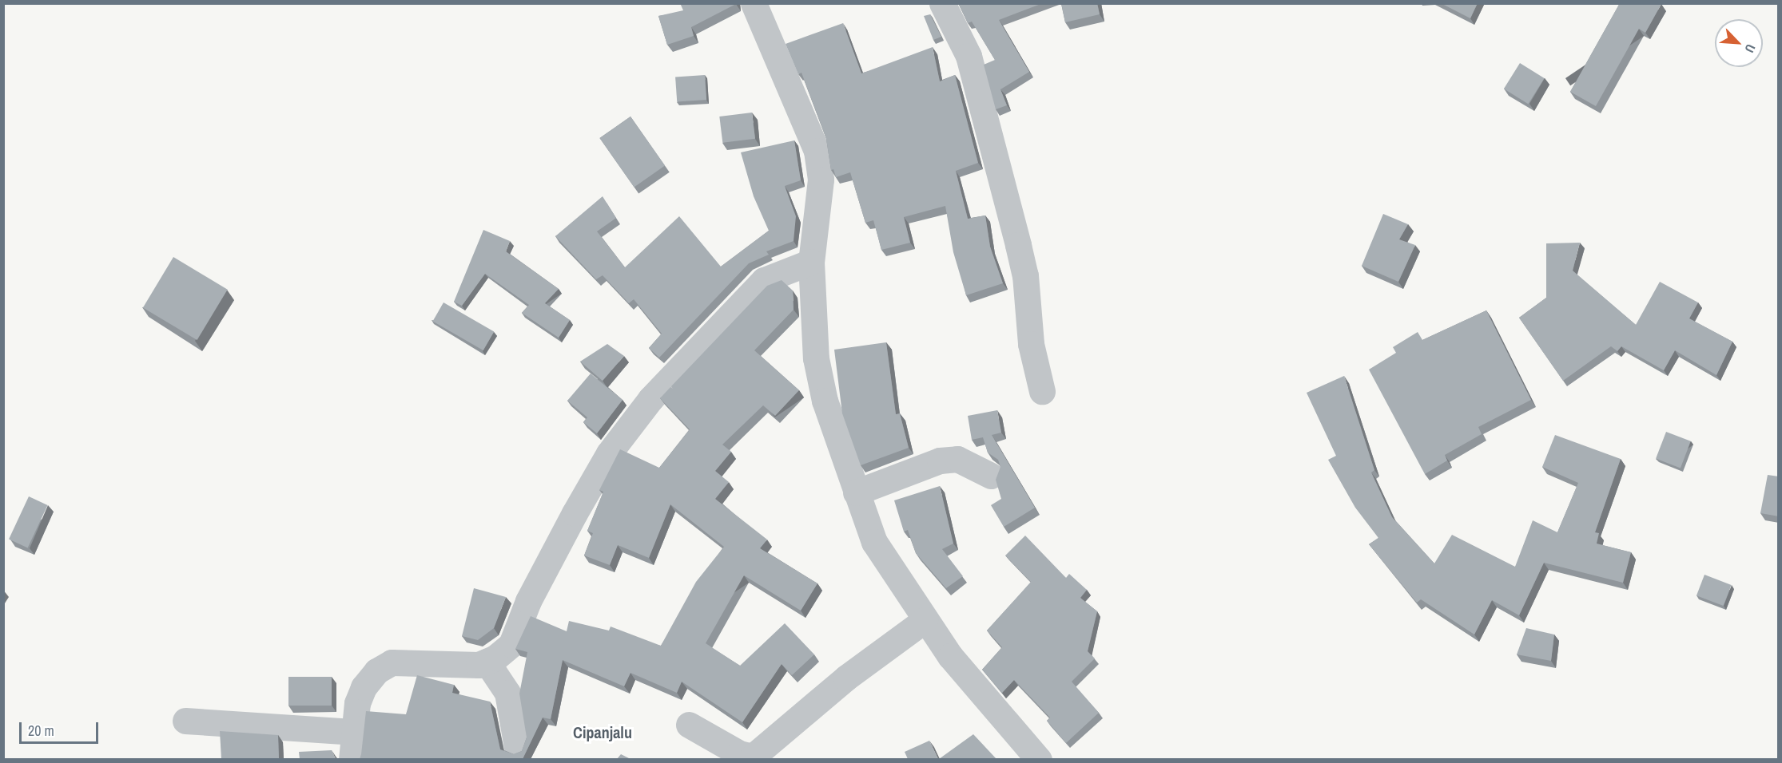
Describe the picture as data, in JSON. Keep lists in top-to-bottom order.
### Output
{
  "districts": ["Cipanjalu"],
  "scale_bar": "20 m",
  "north": "bottom right"
}
